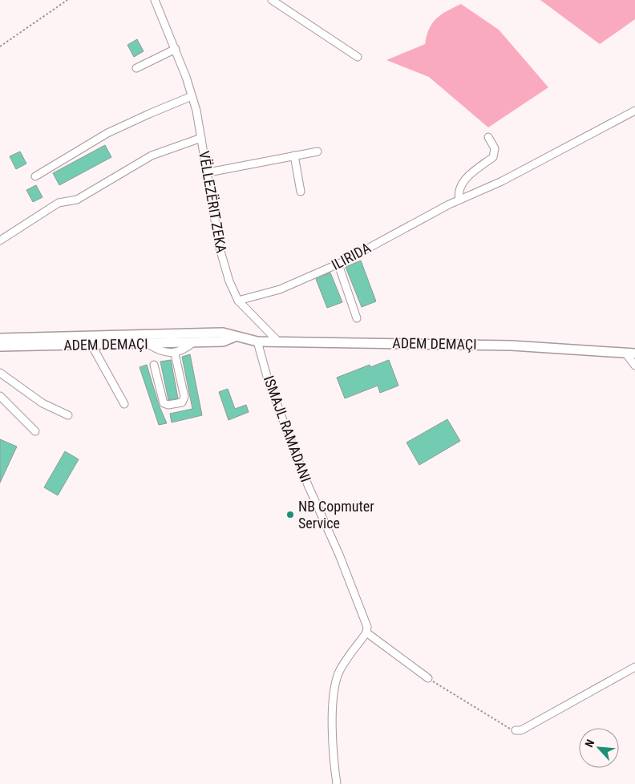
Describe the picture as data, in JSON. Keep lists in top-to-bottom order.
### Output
{
  "streets": {
    "main road": ["ADEM DEMAÇI"],
    "street": ["VËLLEZËRIT ZEKA", "ILIRIDA", "ISMAJL RAMADANI"]
  },
  "crossings": [
    ["VËLLEZËRIT ZEKA", "ILIRIDA"],
    ["VËLLEZËRIT ZEKA", "ADEM DEMAÇI"],
    ["ADEM DEMAÇI", "ISMAJL RAMADANI"]
  ],
  "places": ["NB Copmuter Service"],
  "north": "top left"
}
